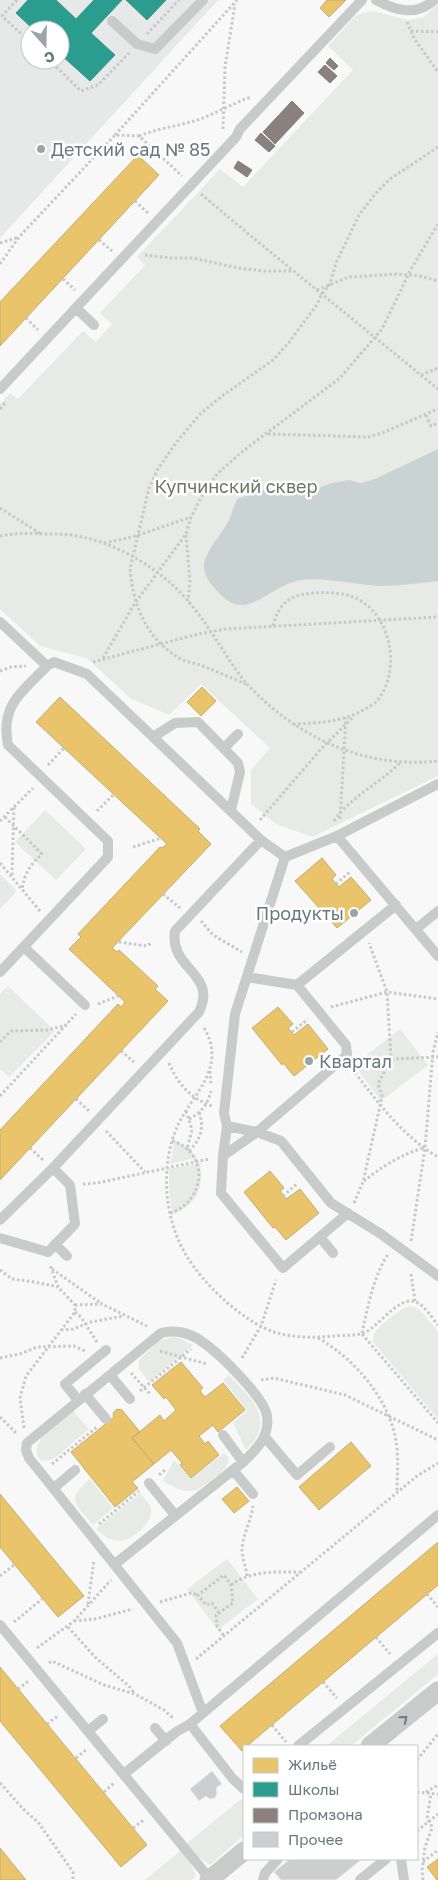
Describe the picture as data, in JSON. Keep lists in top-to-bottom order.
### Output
{
  "parks": ["Купчинский сквер"],
  "places": ["Детский сад № 85", "Продукты", "Квартал"],
  "legend": [
    "Жильё",
    "Школы",
    "Промзона",
    "Прочее"
  ],
  "north": "bottom"
}
